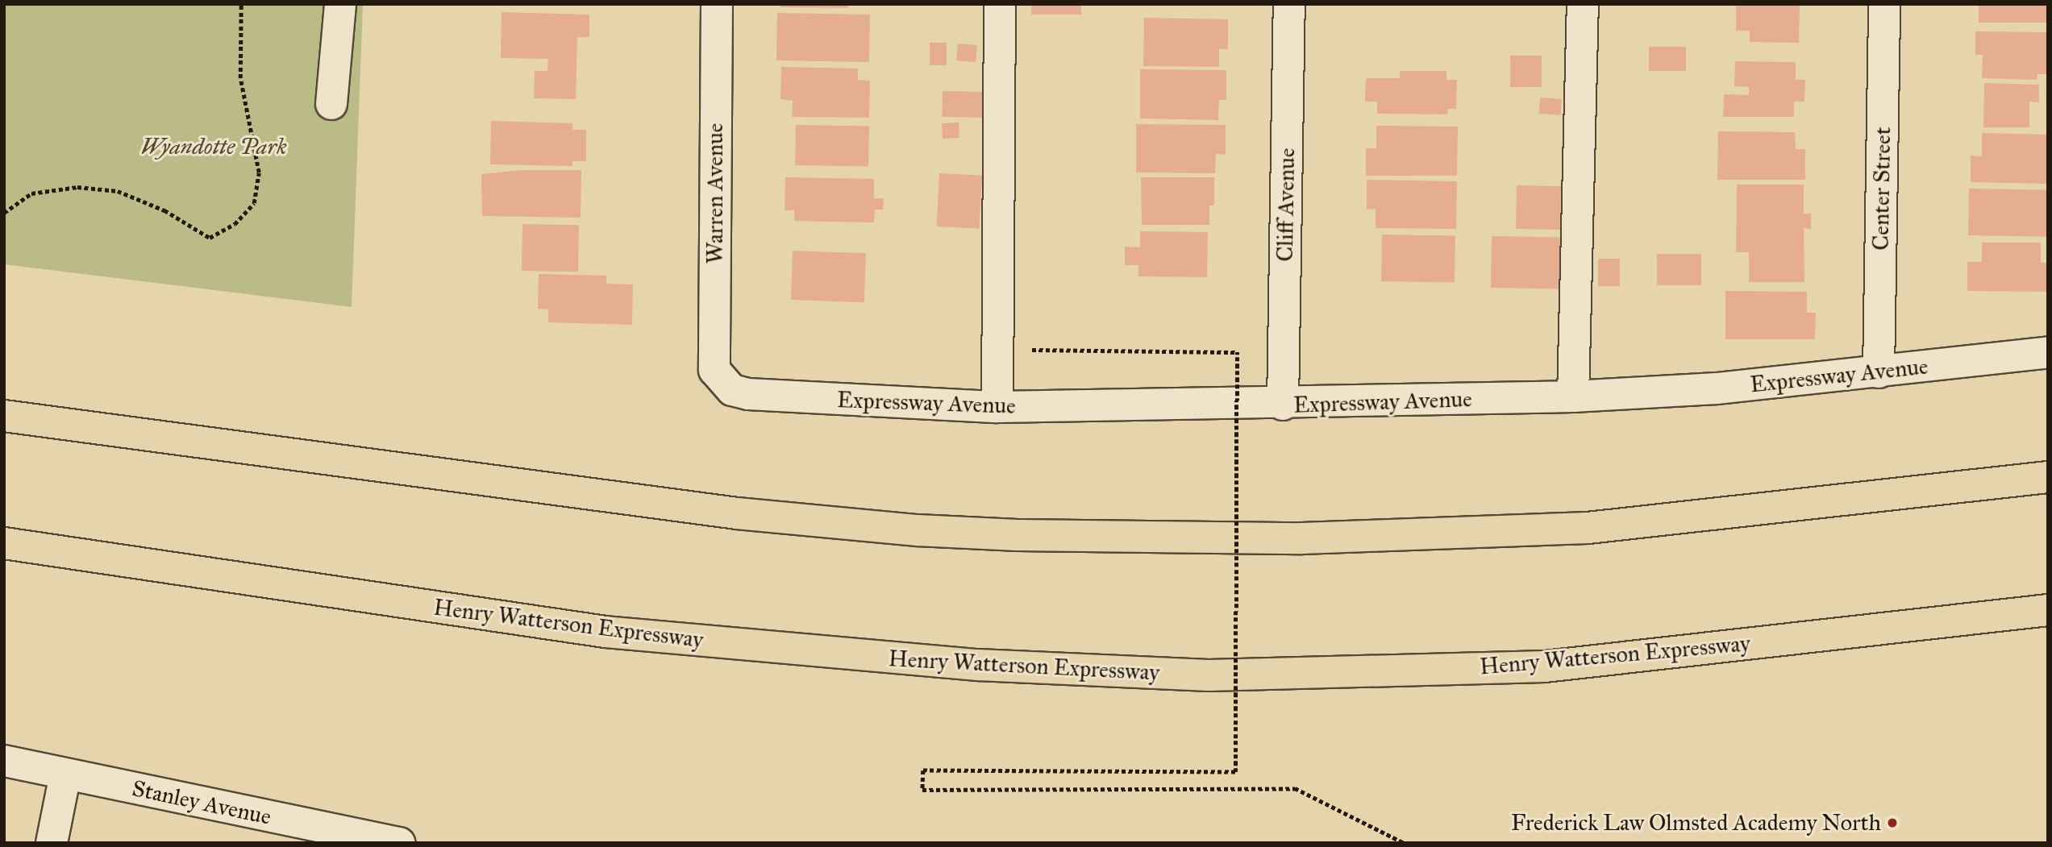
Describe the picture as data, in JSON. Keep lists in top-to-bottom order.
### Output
{
  "streets": {
    "highway": ["Henry Watterson Expressway"],
    "street": [
      "Center Street",
      "Warren Avenue",
      "Cliff Avenue",
      "Expressway Avenue",
      "Stanley Avenue"
    ]
  },
  "crossings": [
    ["Center Street", "Expressway Avenue"],
    ["Warren Avenue", "Expressway Avenue"],
    ["Cliff Avenue", "Expressway Avenue"]
  ],
  "parks": ["Wyandotte Park"],
  "places": ["Frederick Law Olmsted Academy North"]
}
